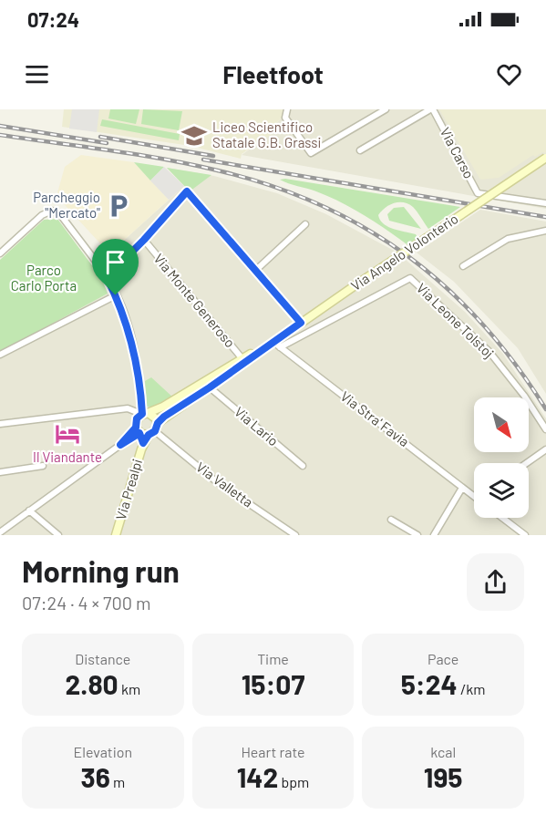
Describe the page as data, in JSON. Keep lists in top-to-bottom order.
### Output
{
  "streets": {
    "street": [
      "Via Carso",
      "Via Angelo Volonterio",
      "Via Monte Generoso",
      "Via Leone Tolstoj",
      "Via Stra' Favia",
      "Via Lario",
      "Via Valletta",
      "Via Prealpi"
    ]
  },
  "crossings": [
    ["Via Angelo Volonterio", "Via Monte Generoso"],
    ["Via Angelo Volonterio", "Via Leone Tolstoj"],
    ["Via Angelo Volonterio", "Via Stra' Favia"],
    ["Via Angelo Volonterio", "Via Lario"],
    ["Via Angelo Volonterio", "Via Valletta"],
    ["Via Angelo Volonterio", "Via Prealpi"],
    ["Via Leone Tolstoj", "Via Stra' Favia"],
    ["Via Valletta", "Via Prealpi"]
  ],
  "parks": ["Parco Carlo Porta"],
  "places": {
    "school or university": ["Liceo Scientifico Statale G.B. Grassi"],
    "parking": ["Parcheggio \"Mercato\""],
    "hotel": ["Il Viandante"]
  },
  "north": "bottom right",
  "page": {
    "status": "07:24",
    "header": "Fleetfoot",
    "heading": ["Morning run", "07:24 · 4 × 700 m"],
    "stats": [
      ["Distance", "2.80 km"],
      ["Time", "15:07"],
      ["Pace", "5:24 /km"],
      ["Elevation", "36 m"],
      ["Heart rate", "142 bpm"],
      ["kcal", "195"]
    ]
  }
}
